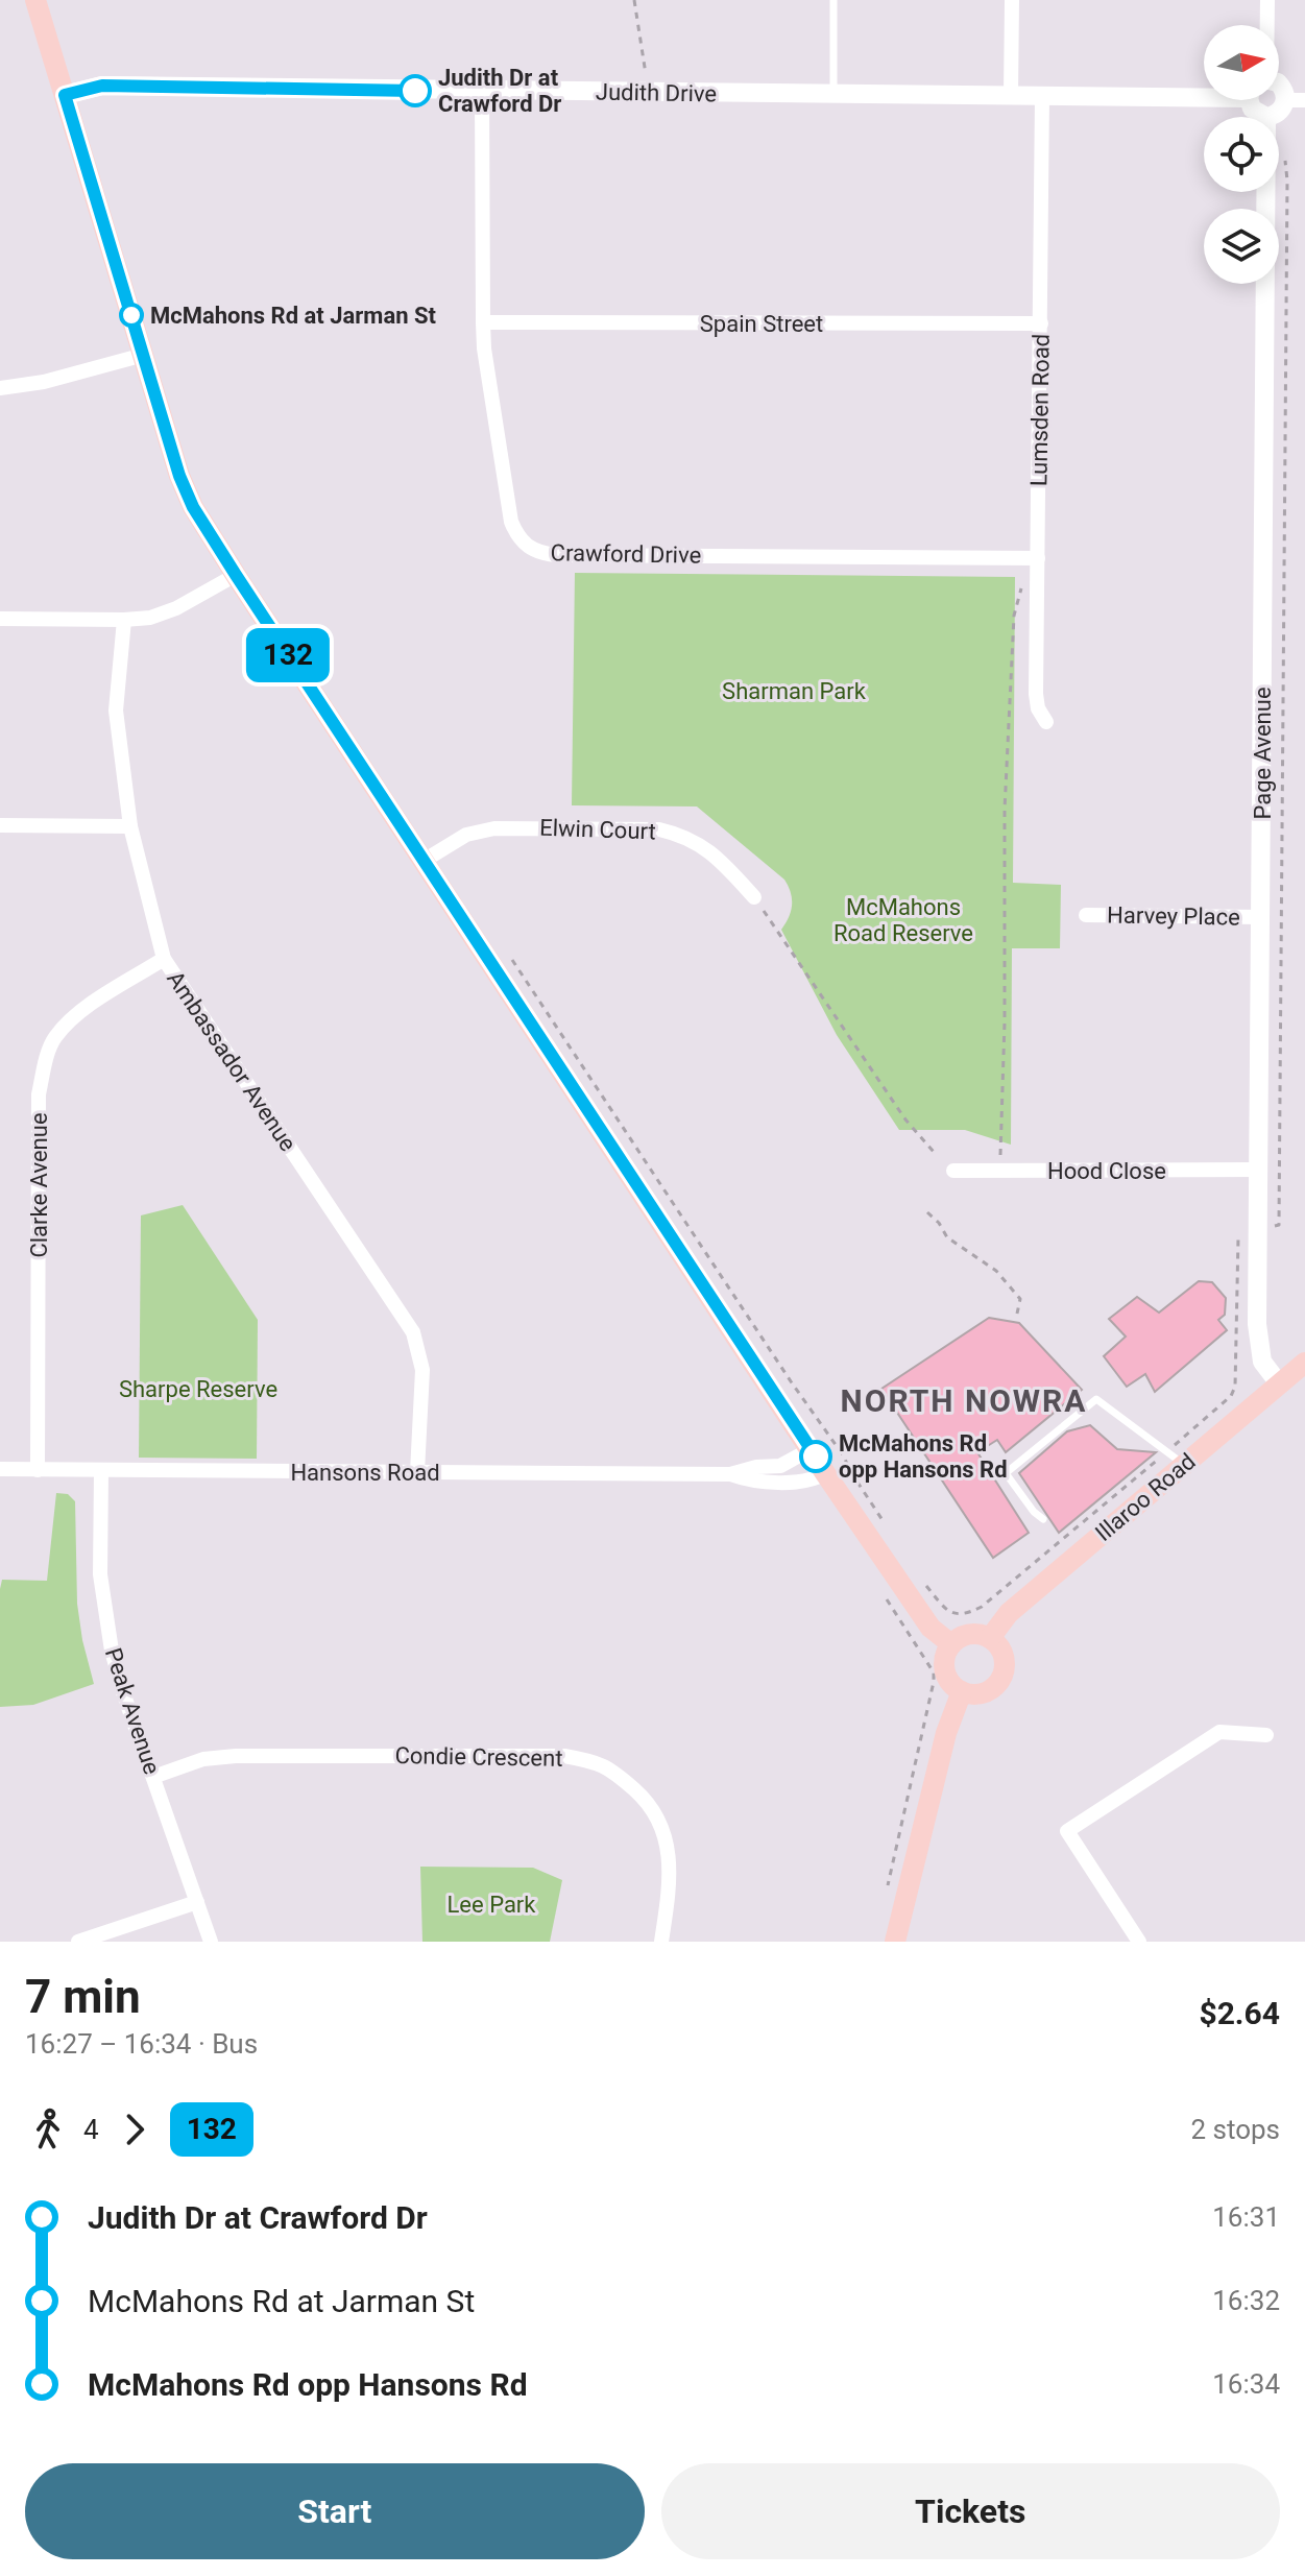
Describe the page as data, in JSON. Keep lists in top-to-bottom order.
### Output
{
  "streets": {
    "main road": ["Illaroo Road"],
    "street": [
      "Judith Drive",
      "Spain Street",
      "Lumsden Road",
      "Crawford Drive",
      "Page Avenue",
      "Elwin Court",
      "Harvey Place",
      "Ambassador Avenue",
      "Hood Close",
      "Clarke Avenue",
      "Hansons Road",
      "Peak Avenue",
      "Condie Crescent"
    ]
  },
  "crossings": [
    ["Judith Drive", "Lumsden Road"],
    ["Judith Drive", "Crawford Drive"],
    ["Spain Street", "Lumsden Road"],
    ["Spain Street", "Crawford Drive"],
    ["Lumsden Road", "Crawford Drive"],
    ["Page Avenue", "Harvey Place"],
    ["Page Avenue", "Hood Close"],
    ["Page Avenue", "Illaroo Road"],
    ["Ambassador Avenue", "Clarke Avenue"],
    ["Ambassador Avenue", "Hansons Road"],
    ["Clarke Avenue", "Hansons Road"],
    ["Hansons Road", "Peak Avenue"],
    ["Peak Avenue", "Condie Crescent"]
  ],
  "districts": ["NORTH NOWRA"],
  "parks": [
    "Sharman Park",
    "McMahons Road Reserve",
    "Sharpe Reserve",
    "Lee Park"
  ],
  "places": ["Judith Dr at Crawford Dr", "McMahons Rd at Jarman St", "McMahons Rd opp Hansons Rd"],
  "lines": ["bus line 132"],
  "north": "right",
  "page": {
    "on_map": "132",
    "heading": ["7 min", "16:27 – 16:34 · Bus", "$2.64"],
    "legs": ["4", "132", "2 stops"],
    "list": [
      {
        "name": "Judith Dr at Crawford Dr",
        "value": "16:31"
      },
      {
        "name": "McMahons Rd at Jarman St",
        "value": "16:32"
      },
      {
        "name": "McMahons Rd opp Hansons Rd",
        "value": "16:34"
      }
    ],
    "buttons": ["Start", "Tickets"]
  }
}
